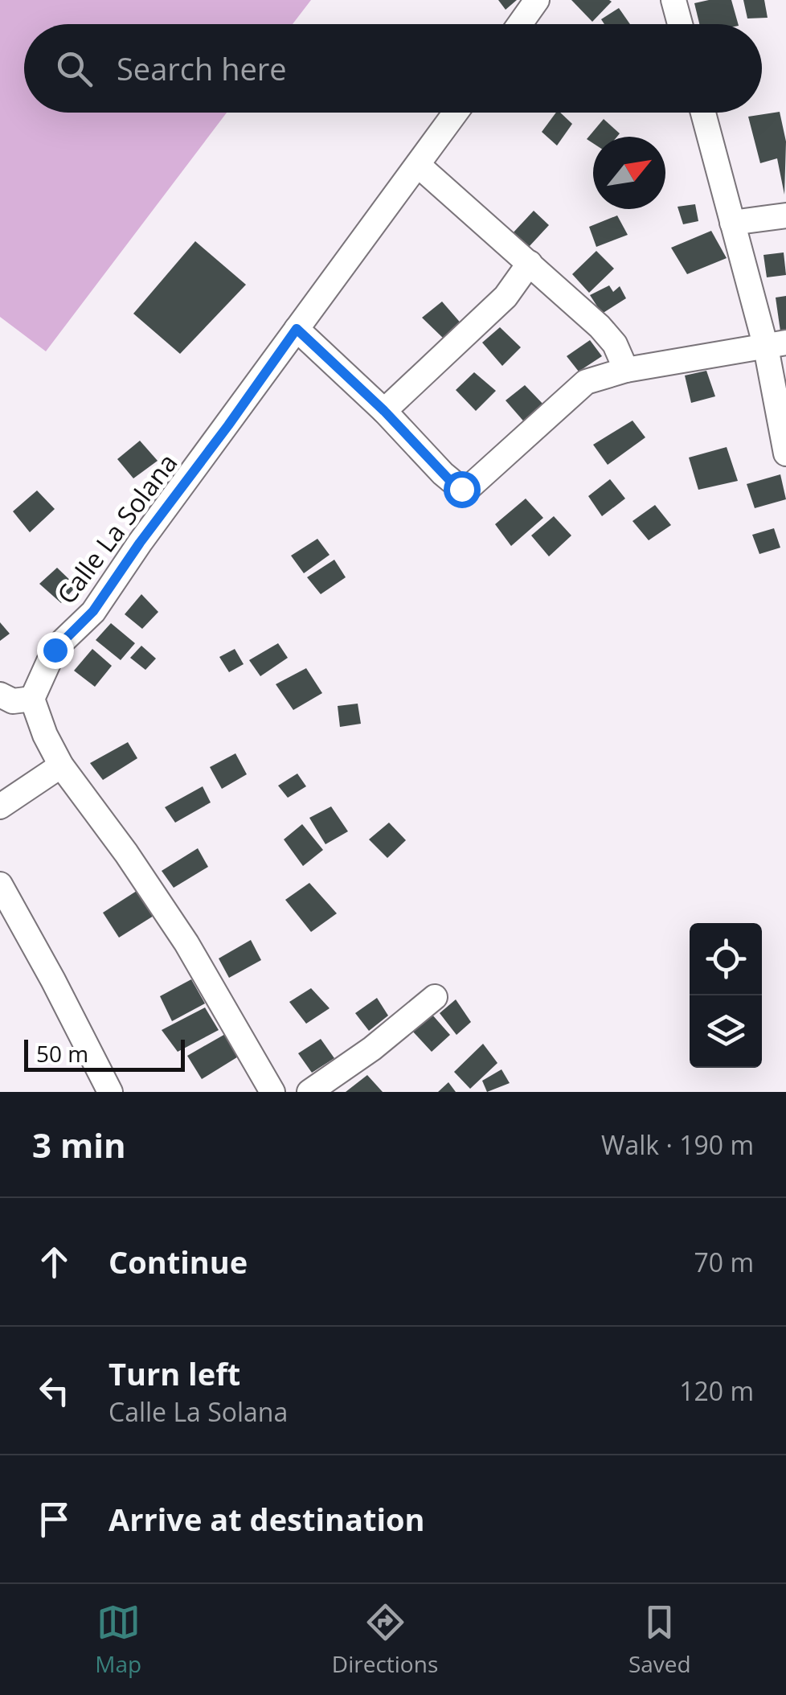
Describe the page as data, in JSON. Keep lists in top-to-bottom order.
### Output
{
  "streets": {
    "street": ["Calle La Solana"]
  },
  "scale_bar": "50 m",
  "north": "top right",
  "page": {
    "search": "Search here",
    "scale": "50 m",
    "heading": ["3 min", "Walk · 190 m"],
    "list": [
      ["Continue", "70 m"],
      ["Turn left", "Calle La Solana", "120 m"],
      "Arrive at destination"
    ],
    "nav": ["Map", "Directions", "Saved"]
  }
}
